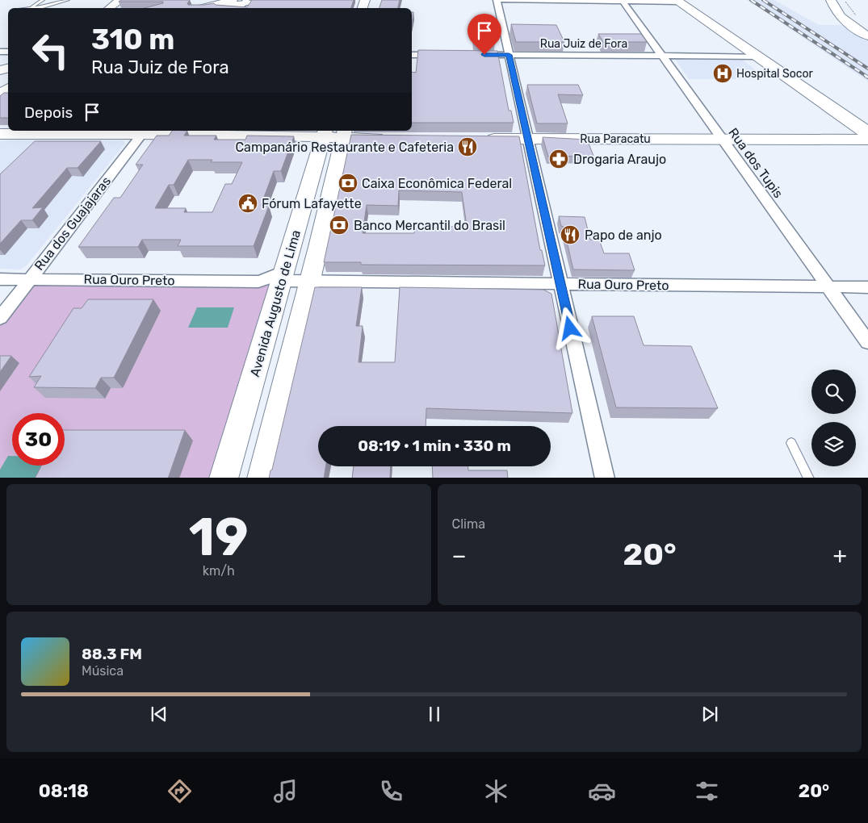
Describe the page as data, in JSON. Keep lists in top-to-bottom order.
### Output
{
  "streets": {
    "main road": ["Rua Paracatu", "Avenida Augusto de Lima"],
    "street": [
      "Rua Juiz de Fora",
      "Rua dos Tupis",
      "Rua dos Guajajaras",
      "Rua Ouro Preto"
    ]
  },
  "crossings": [
    ["Rua Juiz de Fora", "Rua dos Tupis"],
    ["Rua Paracatu", "Rua dos Tupis"],
    ["Rua dos Tupis", "Rua Ouro Preto"],
    ["Rua dos Guajajaras", "Rua Ouro Preto"],
    ["Rua Ouro Preto", "Avenida Augusto de Lima"]
  ],
  "places": {
    "hospital": ["Hospital Socor"],
    "restaurant": ["Campanário Restaurante e Cafeteria", "Papo de anjo"],
    "pharmacy": ["Drogaria Araujo"],
    "bank": ["Caixa Econômica Federal", "Banco Mercantil do Brasil"],
    "public building": ["Fórum Lafayette"]
  },
  "page": {
    "turn": ["310 m", "Rua Juiz de Fora"],
    "then": "Depois",
    "limit": "30",
    "trip": "08:19 · 1 min · 330 m",
    "tile": [
      ["19", "km/h"],
      "Clima"
    ],
    "heat": ["−", "20°", "+"],
    "song": ["88.3 FM", "Música"],
    "tabs": ["08:18", "20°"]
  }
}
